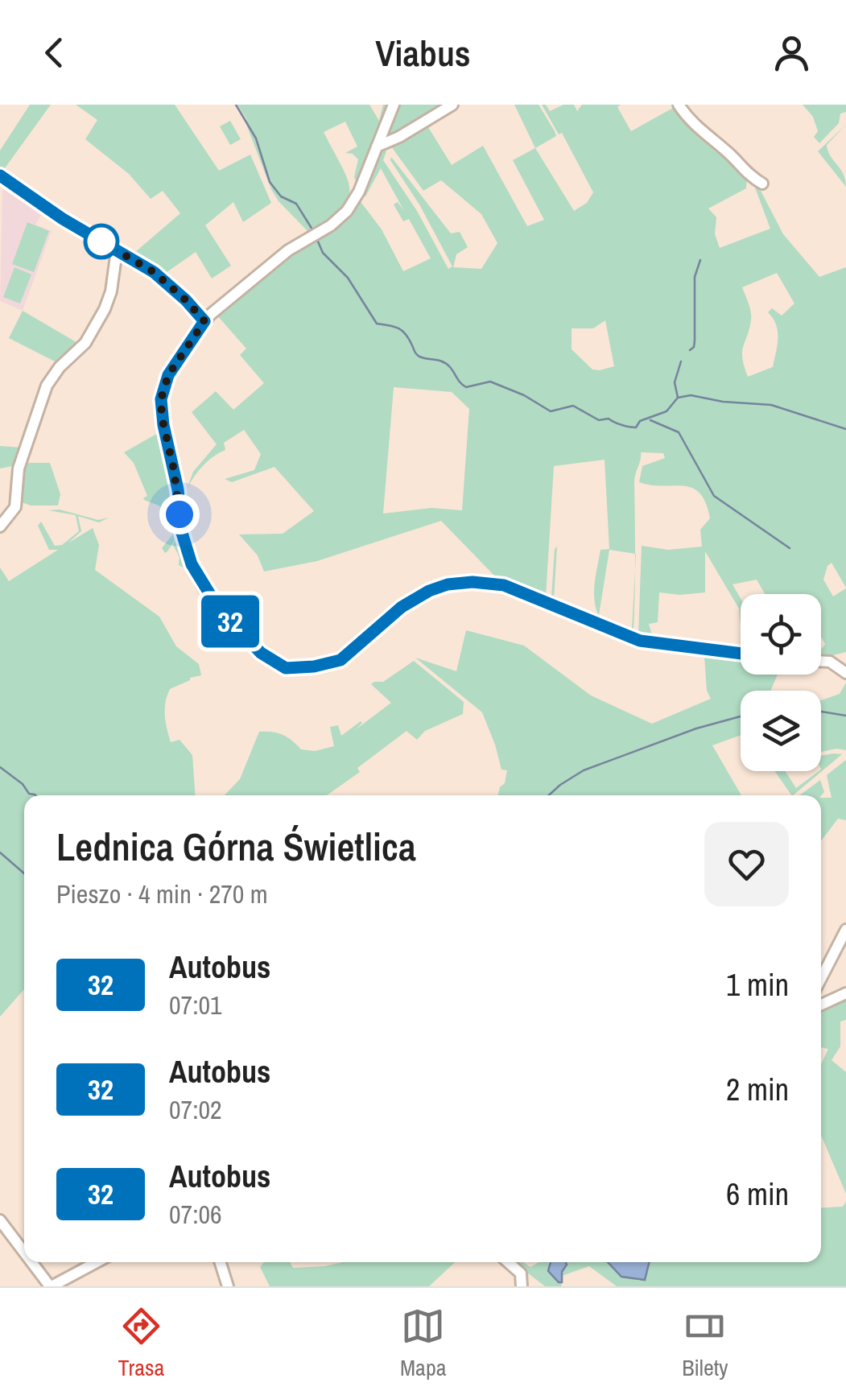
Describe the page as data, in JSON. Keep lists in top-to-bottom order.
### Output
{
  "lines": ["bus line 32"],
  "page": {
    "header": "Viabus",
    "on_map": "32",
    "heading": ["Lednica Górna Świetlica", "Pieszo · 4 min · 270 m"],
    "list": [
      {
        "mark": "32",
        "name": "Autobus",
        "note": "07:01",
        "value": "1 min"
      },
      {
        "mark": "32",
        "name": "Autobus",
        "note": "07:02",
        "value": "2 min"
      },
      {
        "mark": "32",
        "name": "Autobus",
        "note": "07:06",
        "value": "6 min"
      }
    ],
    "tabs": ["Trasa", "Mapa", "Bilety"]
  }
}
